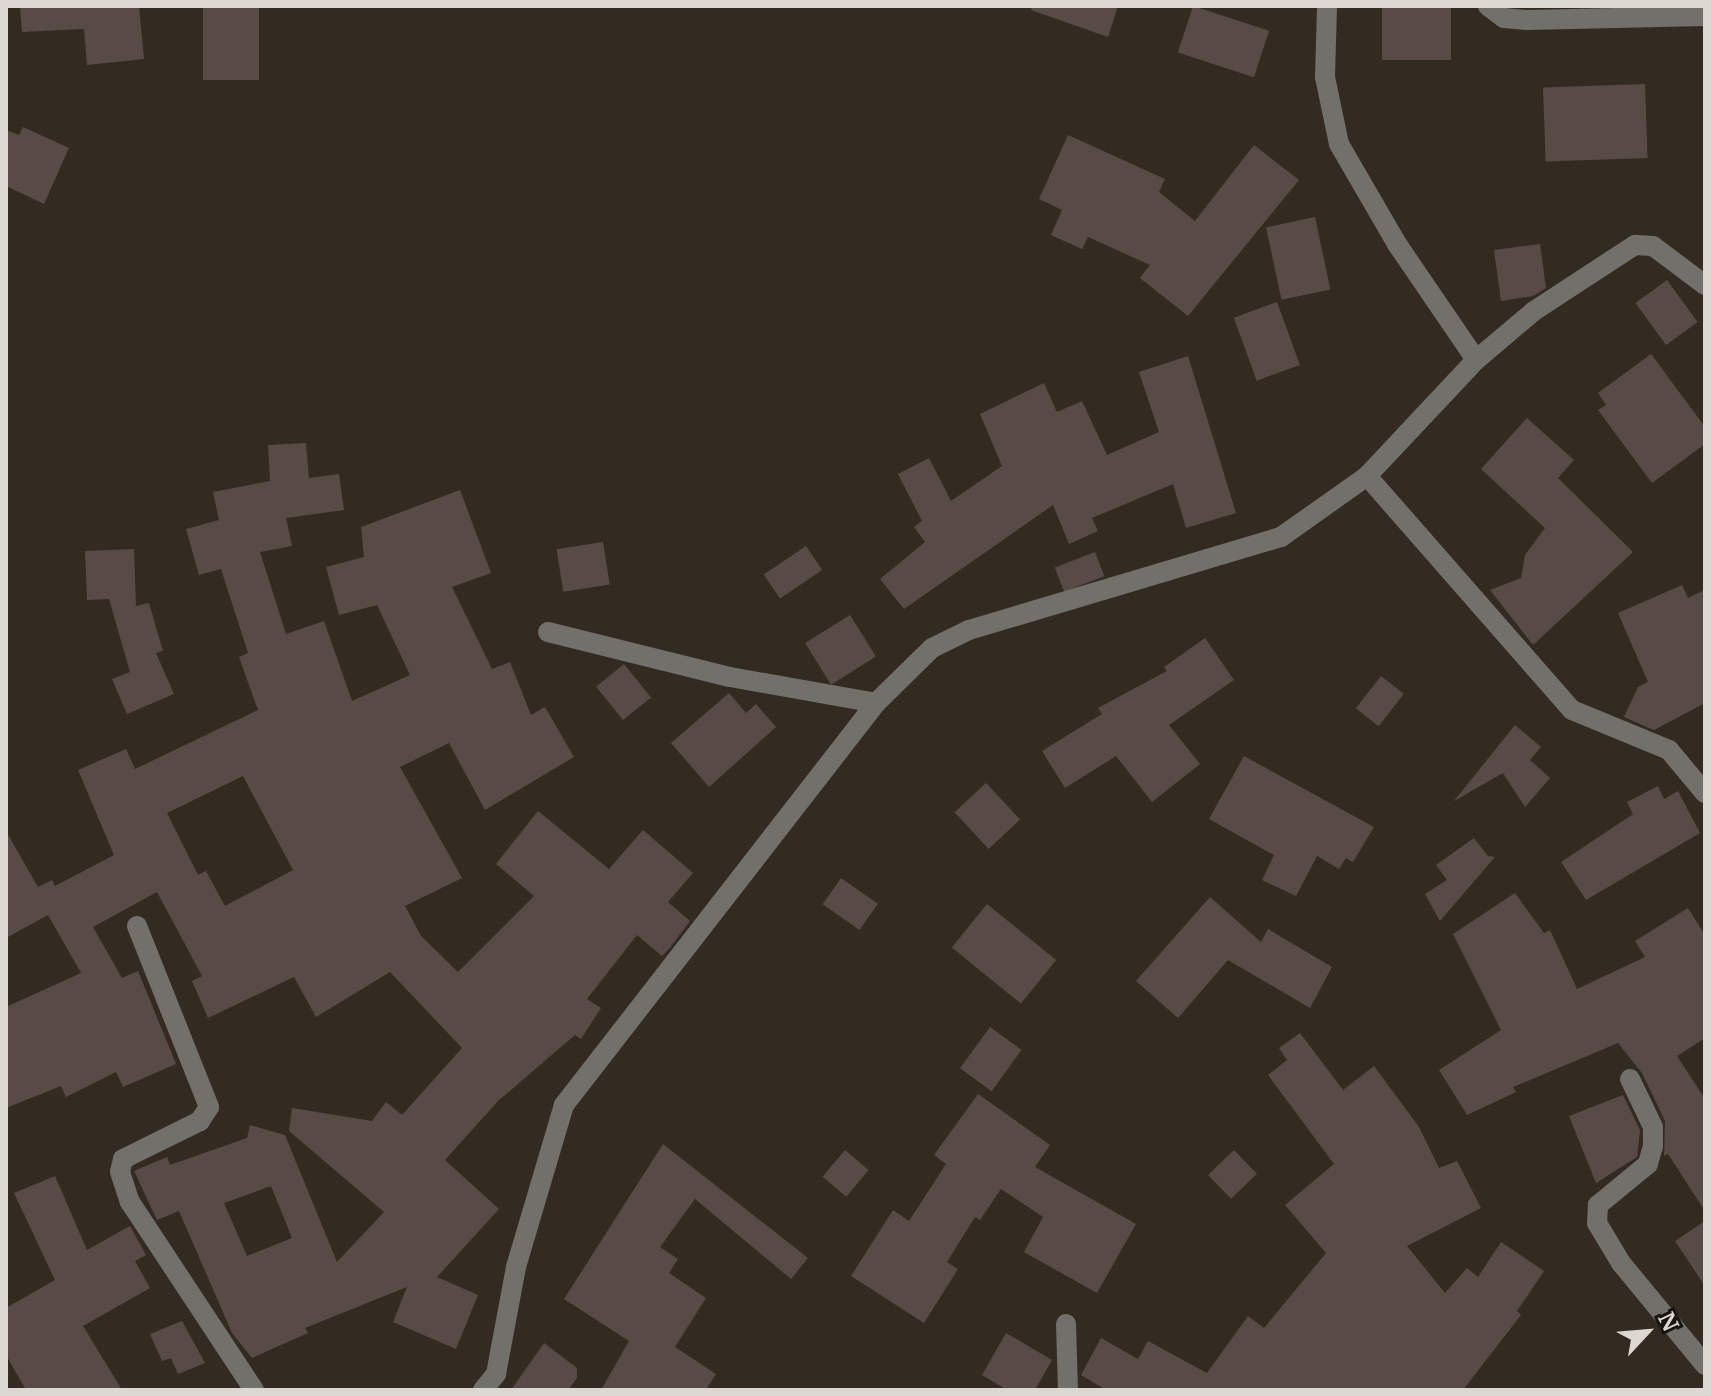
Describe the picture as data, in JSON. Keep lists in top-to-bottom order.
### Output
{
  "north": "top right"
}
